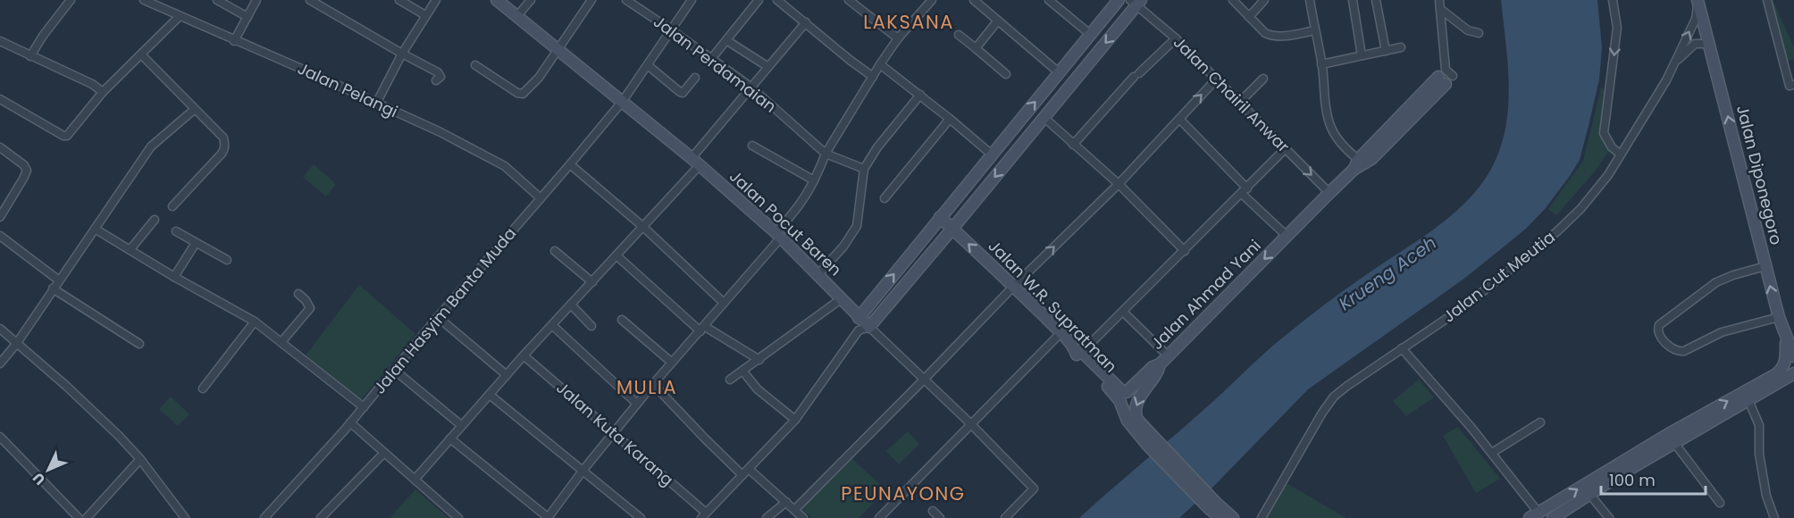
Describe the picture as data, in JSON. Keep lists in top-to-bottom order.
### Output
{
  "streets": {
    "main road": [
      "Jalan Diponegoro",
      "Jalan Pocut Baren",
      "Jalan Ahmad Yani",
      "Jalan W.R. Supratman"
    ],
    "street": [
      "Jalan Perdamaian",
      "Jalan Pelangi",
      "Jalan Chairil Anwar",
      "Jalan Cut Meutia",
      "Jalan Hasyim Banta Muda",
      "Jalan Kuta Karang"
    ]
  },
  "crossings": [
    ["Jalan Perdamaian", "Jalan Hasyim Banta Muda"],
    ["Jalan Pelangi", "Jalan Hasyim Banta Muda"],
    ["Jalan Chairil Anwar", "Jalan Ahmad Yani"],
    ["Jalan Diponegoro", "Jalan Cut Meutia"],
    ["Jalan Pocut Baren", "Jalan Hasyim Banta Muda"],
    ["Jalan Ahmad Yani", "Jalan W.R. Supratman"]
  ],
  "one_way": ["Jalan Diponegoro"],
  "districts": ["LAKSANA", "MULIA", "PEUNAYONG"],
  "water": ["Krueng Aceh"],
  "scale_bar": "100 m",
  "north": "bottom left"
}
